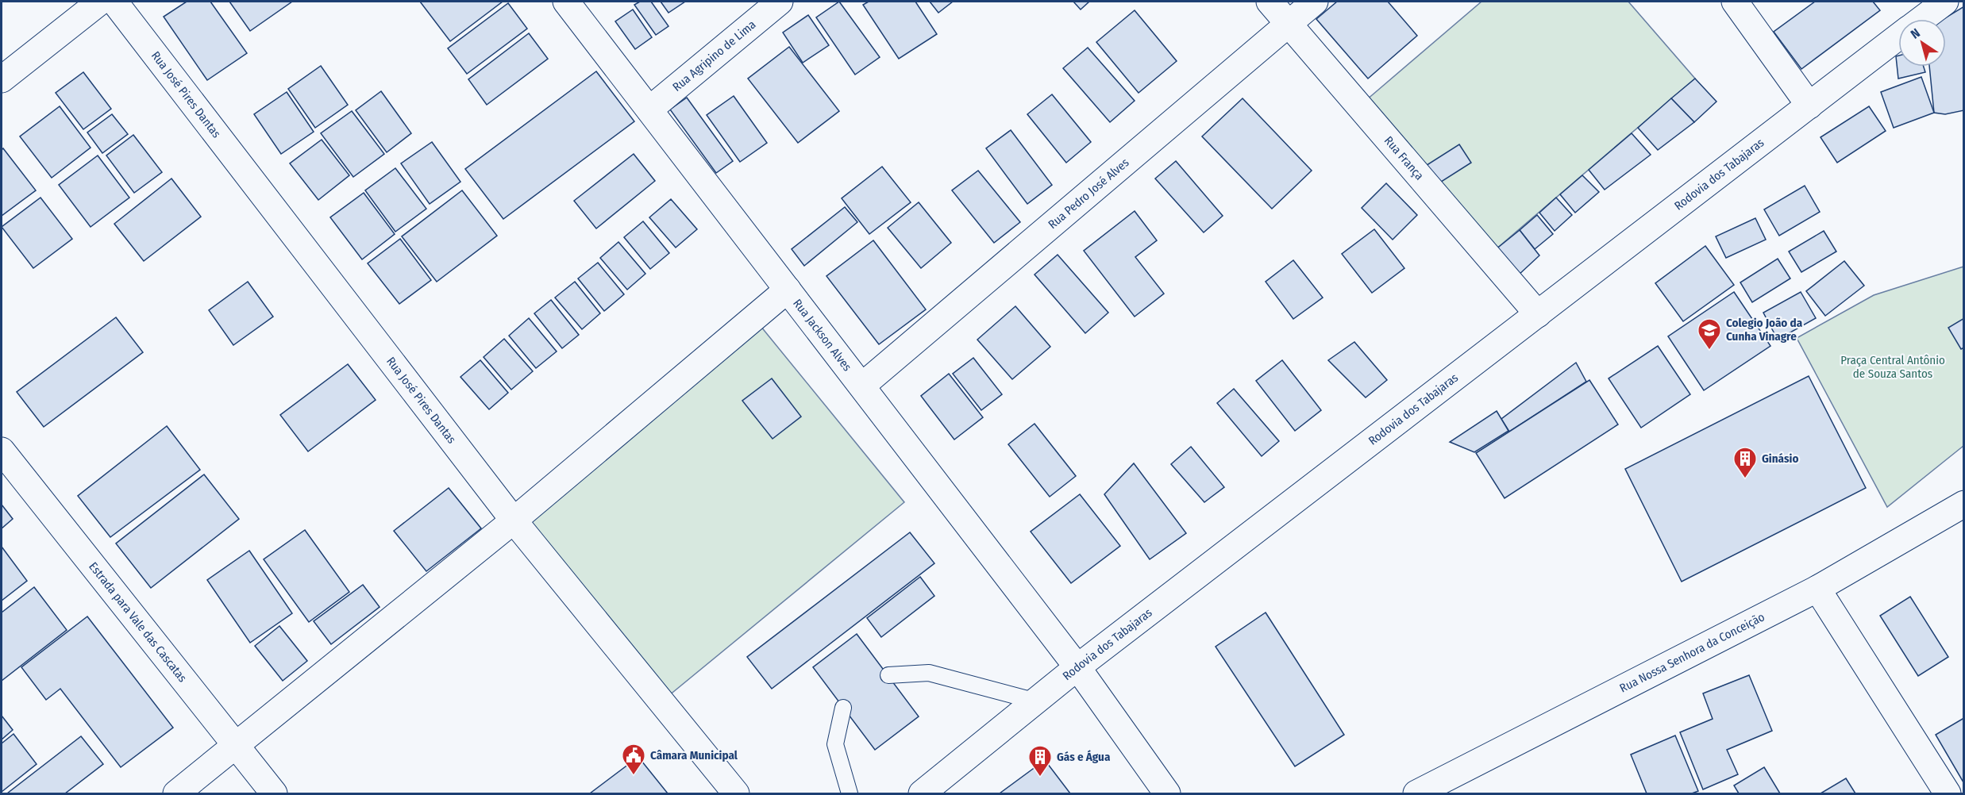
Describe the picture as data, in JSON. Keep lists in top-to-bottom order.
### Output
{
  "streets": {
    "street": [
      "Rua Agripino de Lima",
      "Rua José Pires Dantas",
      "Rua França",
      "Rodovia dos Tabajaras",
      "Rua Pedro José Alves",
      "Rua Jackson Alves",
      "Estrada para Vale das Cascatas",
      "Rua Nossa Senhora da Conceição"
    ]
  },
  "crossings": [
    ["Rua Agripino de Lima", "Rua Jackson Alves"],
    ["Rua França", "Rodovia dos Tabajaras"],
    ["Rua França", "Rua Pedro José Alves"],
    ["Rodovia dos Tabajaras", "Rua Jackson Alves"],
    ["Rua Pedro José Alves", "Rua Jackson Alves"]
  ],
  "parks": ["Praça Central Antônio de Souza Santos"],
  "places": {
    "school or university": ["Colegio João da Cunha Vinagre"],
    "building": ["Ginásio", "Gás e Água"],
    "public building": ["Câmara Municipal"]
  },
  "north": "top left"
}
